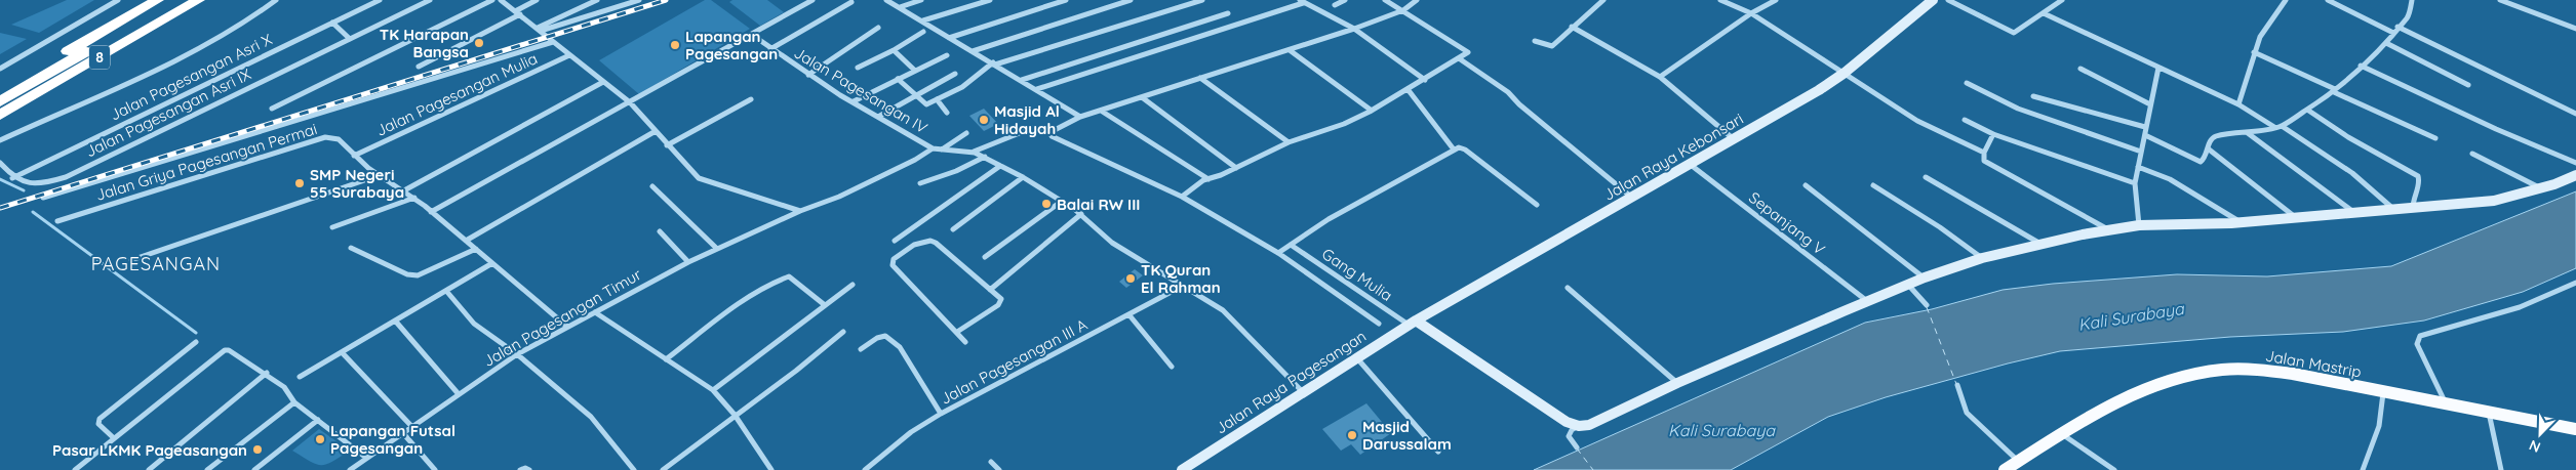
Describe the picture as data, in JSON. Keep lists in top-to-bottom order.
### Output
{
  "streets": {
    "highway": ["8"],
    "main road": ["Jalan Mastrip"],
    "street": [
      "Jalan Pagesangan Asri X",
      "Jalan Pagesangan IV",
      "Jalan Pagesangan Mulia",
      "Jalan Pagesangan Asri IX",
      "Jalan Raya Kebonsari",
      "Jalan Griya Pagesangan Permai",
      "Sepanjang V",
      "Gang Mulia",
      "Jalan Pagesangan Timur",
      "Jalan Pagesangan III A",
      "Jalan Raya Pagesangan"
    ]
  },
  "crossings": [
    ["Jalan Pagesangan Asri X", "Jalan Pagesangan Asri IX"],
    ["Jalan Pagesangan IV", "Jalan Pagesangan Timur"],
    ["Jalan Pagesangan IV", "Jalan Pagesangan III A"],
    ["Jalan Pagesangan IV", "Jalan Raya Pagesangan"],
    ["Jalan Pagesangan Mulia", "Jalan Griya Pagesangan Permai"],
    ["Jalan Raya Kebonsari", "Sepanjang V"],
    ["Jalan Raya Kebonsari", "Gang Mulia"],
    ["Jalan Raya Kebonsari", "Jalan Raya Pagesangan"],
    ["Jalan Griya Pagesangan Permai", "Jalan Pagesangan Timur"],
    ["Gang Mulia", "Jalan Raya Pagesangan"]
  ],
  "districts": ["PAGESANGAN"],
  "water": ["Kali Surabaya"],
  "places": [
    "TK Harapan Bangsa",
    "Lapangan Pagesangan",
    "Masjid Al Hidayah",
    "SMP Negeri 55 Surabaya",
    "Balai RW III",
    "TK Quran El Rahman",
    "Masjid Darussalam",
    "Lapangan Futsal Pagesangan",
    "Pasar LKMK Pageasangan"
  ],
  "north": "bottom left"
}
